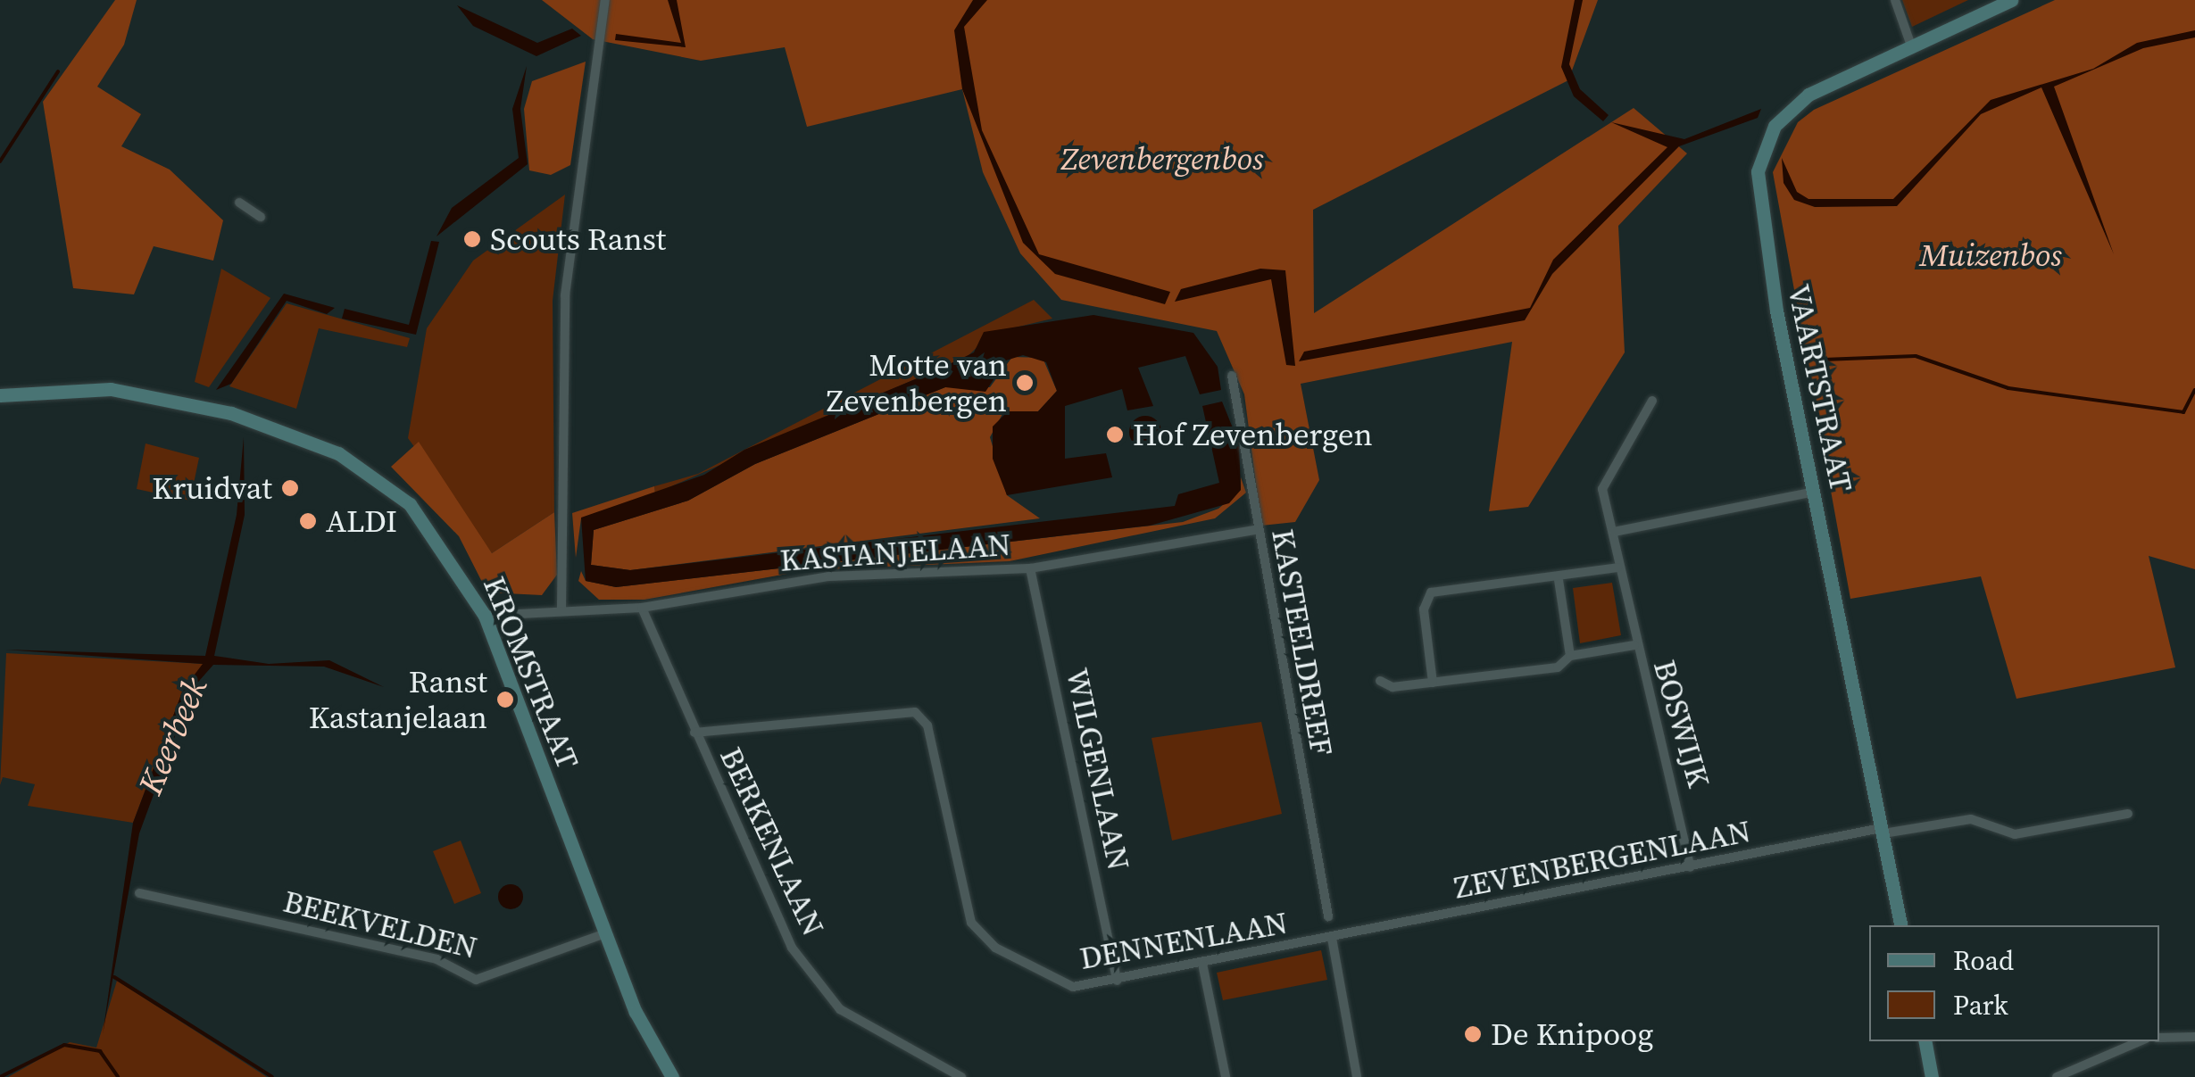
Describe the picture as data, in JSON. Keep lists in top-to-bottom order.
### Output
{
  "streets": {
    "street": [
      "VAARTSTRAAT",
      "KASTANJELAAN",
      "KASTEELDREEF",
      "KROMSTRAAT",
      "BOSWIJK",
      "WILGENLAAN",
      "BERKENLAAN",
      "ZEVENBERGENLAAN",
      "BEEKVELDEN",
      "DENNENLAAN"
    ]
  },
  "crossings": [
    ["VAARTSTRAAT", "ZEVENBERGENLAAN"],
    ["KASTANJELAAN", "KASTEELDREEF"],
    ["KASTANJELAAN", "KROMSTRAAT"],
    ["KASTANJELAAN", "WILGENLAAN"],
    ["KASTANJELAAN", "BERKENLAAN"],
    ["KROMSTRAAT", "BEEKVELDEN"],
    ["BOSWIJK", "ZEVENBERGENLAAN"],
    ["WILGENLAAN", "DENNENLAAN"],
    ["BERKENLAAN", "DENNENLAAN"],
    ["ZEVENBERGENLAAN", "DENNENLAAN"]
  ],
  "water": ["Keerbeek"],
  "parks": ["Zevenbergenbos", "Muizenbos"],
  "places": [
    "Scouts Ranst",
    "Motte van Zevenbergen",
    "Hof Zevenbergen",
    "Kruidvat",
    "ALDI",
    "Ranst Kastanjelaan",
    "De Knipoog"
  ],
  "legend": ["Road", "Park"]
}
